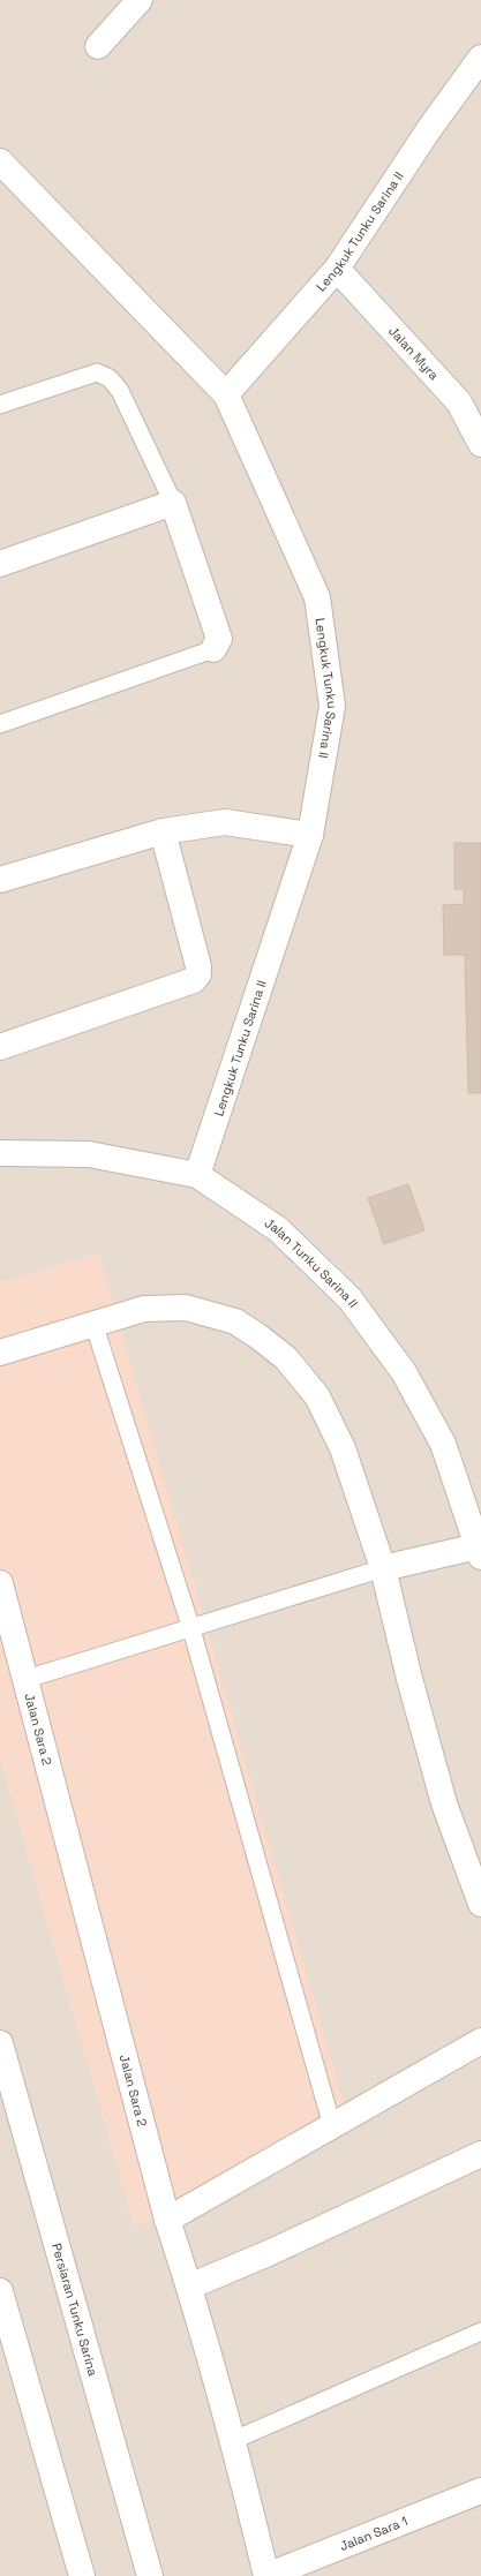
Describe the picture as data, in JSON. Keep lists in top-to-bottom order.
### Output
{
  "streets": {
    "street": [
      "Lengkuk Tunku Sarina II",
      "Jalan Myra",
      "Jalan Tunku Sarina II",
      "Jalan Sara 2",
      "Persiaran Tunku Sarina",
      "Jalan Sara 1"
    ]
  },
  "crossings": [
    ["Lengkuk Tunku Sarina II", "Jalan Myra"],
    ["Lengkuk Tunku Sarina II", "Jalan Tunku Sarina II"],
    ["Jalan Sara 2", "Jalan Sara 1"]
  ]
}
